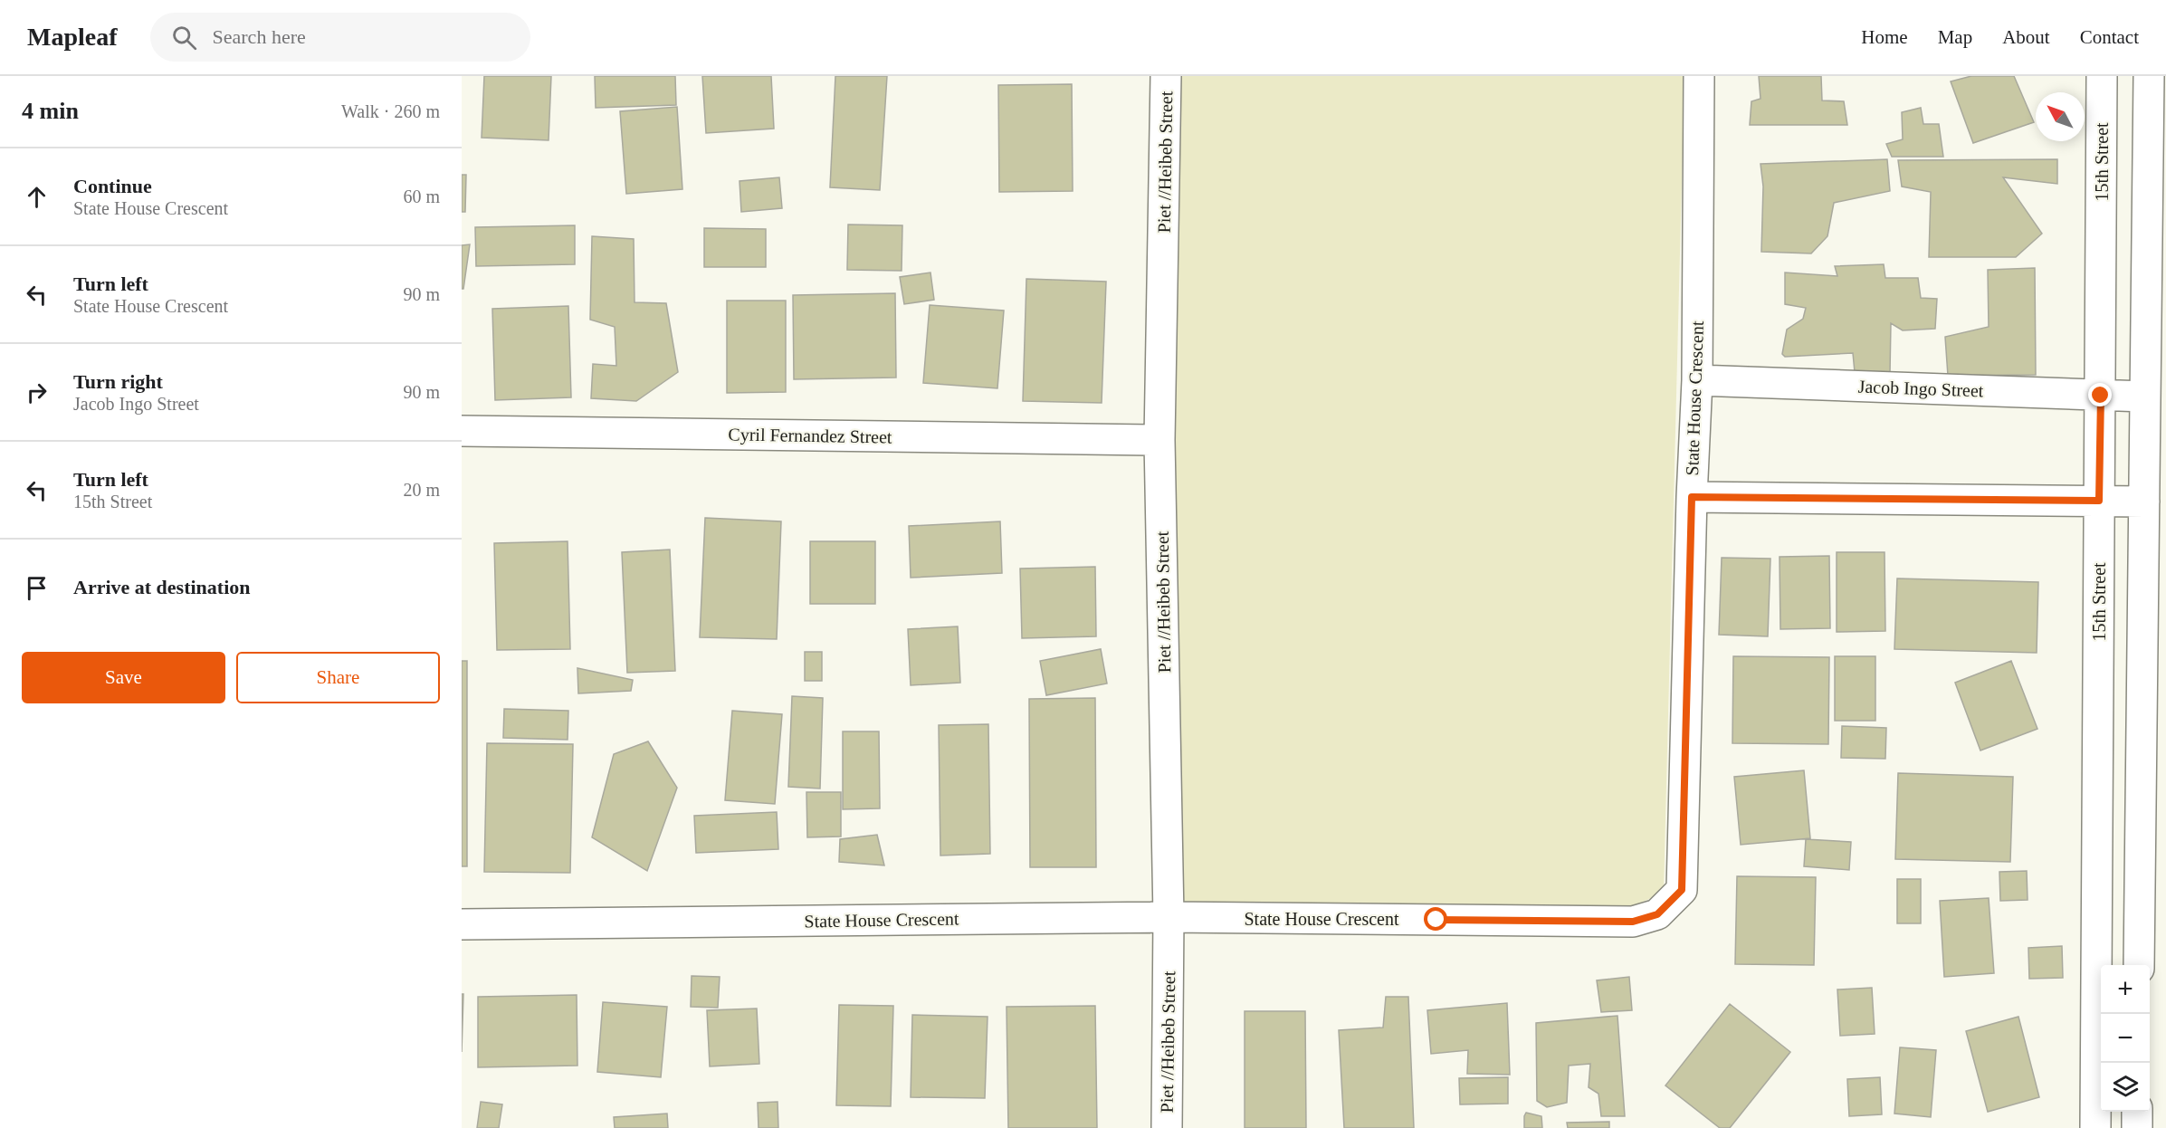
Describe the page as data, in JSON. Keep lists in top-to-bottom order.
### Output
{
  "streets": {
    "street": [
      "Piet //Heibeb Street",
      "15th Street",
      "Jacob Ingo Street",
      "State House Crescent",
      "Cyril Fernandez Street"
    ]
  },
  "crossings": [
    ["Piet //Heibeb Street", "State House Crescent"],
    ["Piet //Heibeb Street", "Cyril Fernandez Street"],
    ["15th Street", "Jacob Ingo Street"],
    ["Jacob Ingo Street", "State House Crescent"]
  ],
  "north": "top left",
  "page": {
    "header": "Mapleaf",
    "search": "Search here",
    "nav": [
      "Home",
      "Map",
      "About",
      "Contact"
    ],
    "heading": ["4 min", "Walk · 260 m"],
    "list": [
      ["Continue", "State House Crescent", "60 m"],
      ["Turn left", "State House Crescent", "90 m"],
      ["Turn right", "Jacob Ingo Street", "90 m"],
      ["Turn left", "15th Street", "20 m"],
      "Arrive at destination"
    ],
    "buttons": ["Save", "Share"],
    "map_buttons": ["+", "−"]
  }
}
